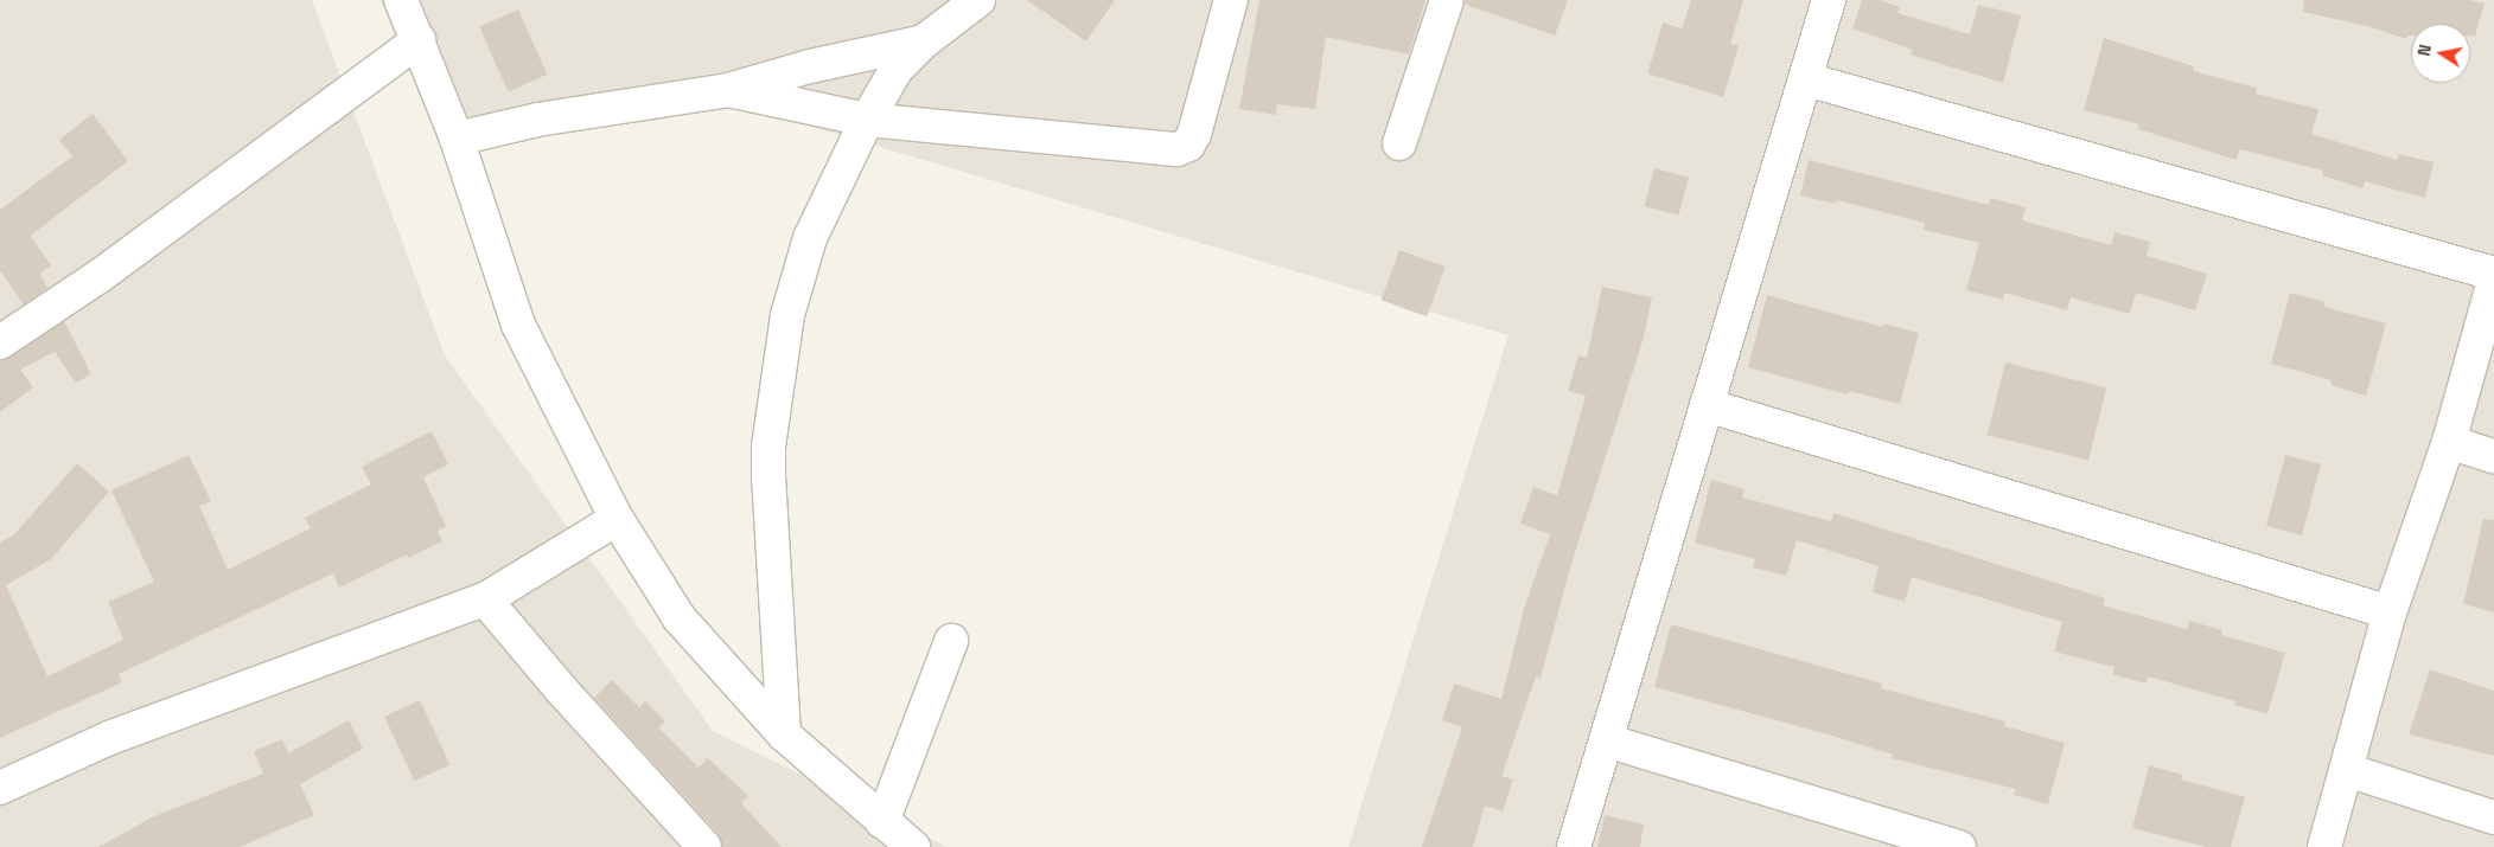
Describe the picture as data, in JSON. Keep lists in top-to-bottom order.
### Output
{
  "north": "left"
}
